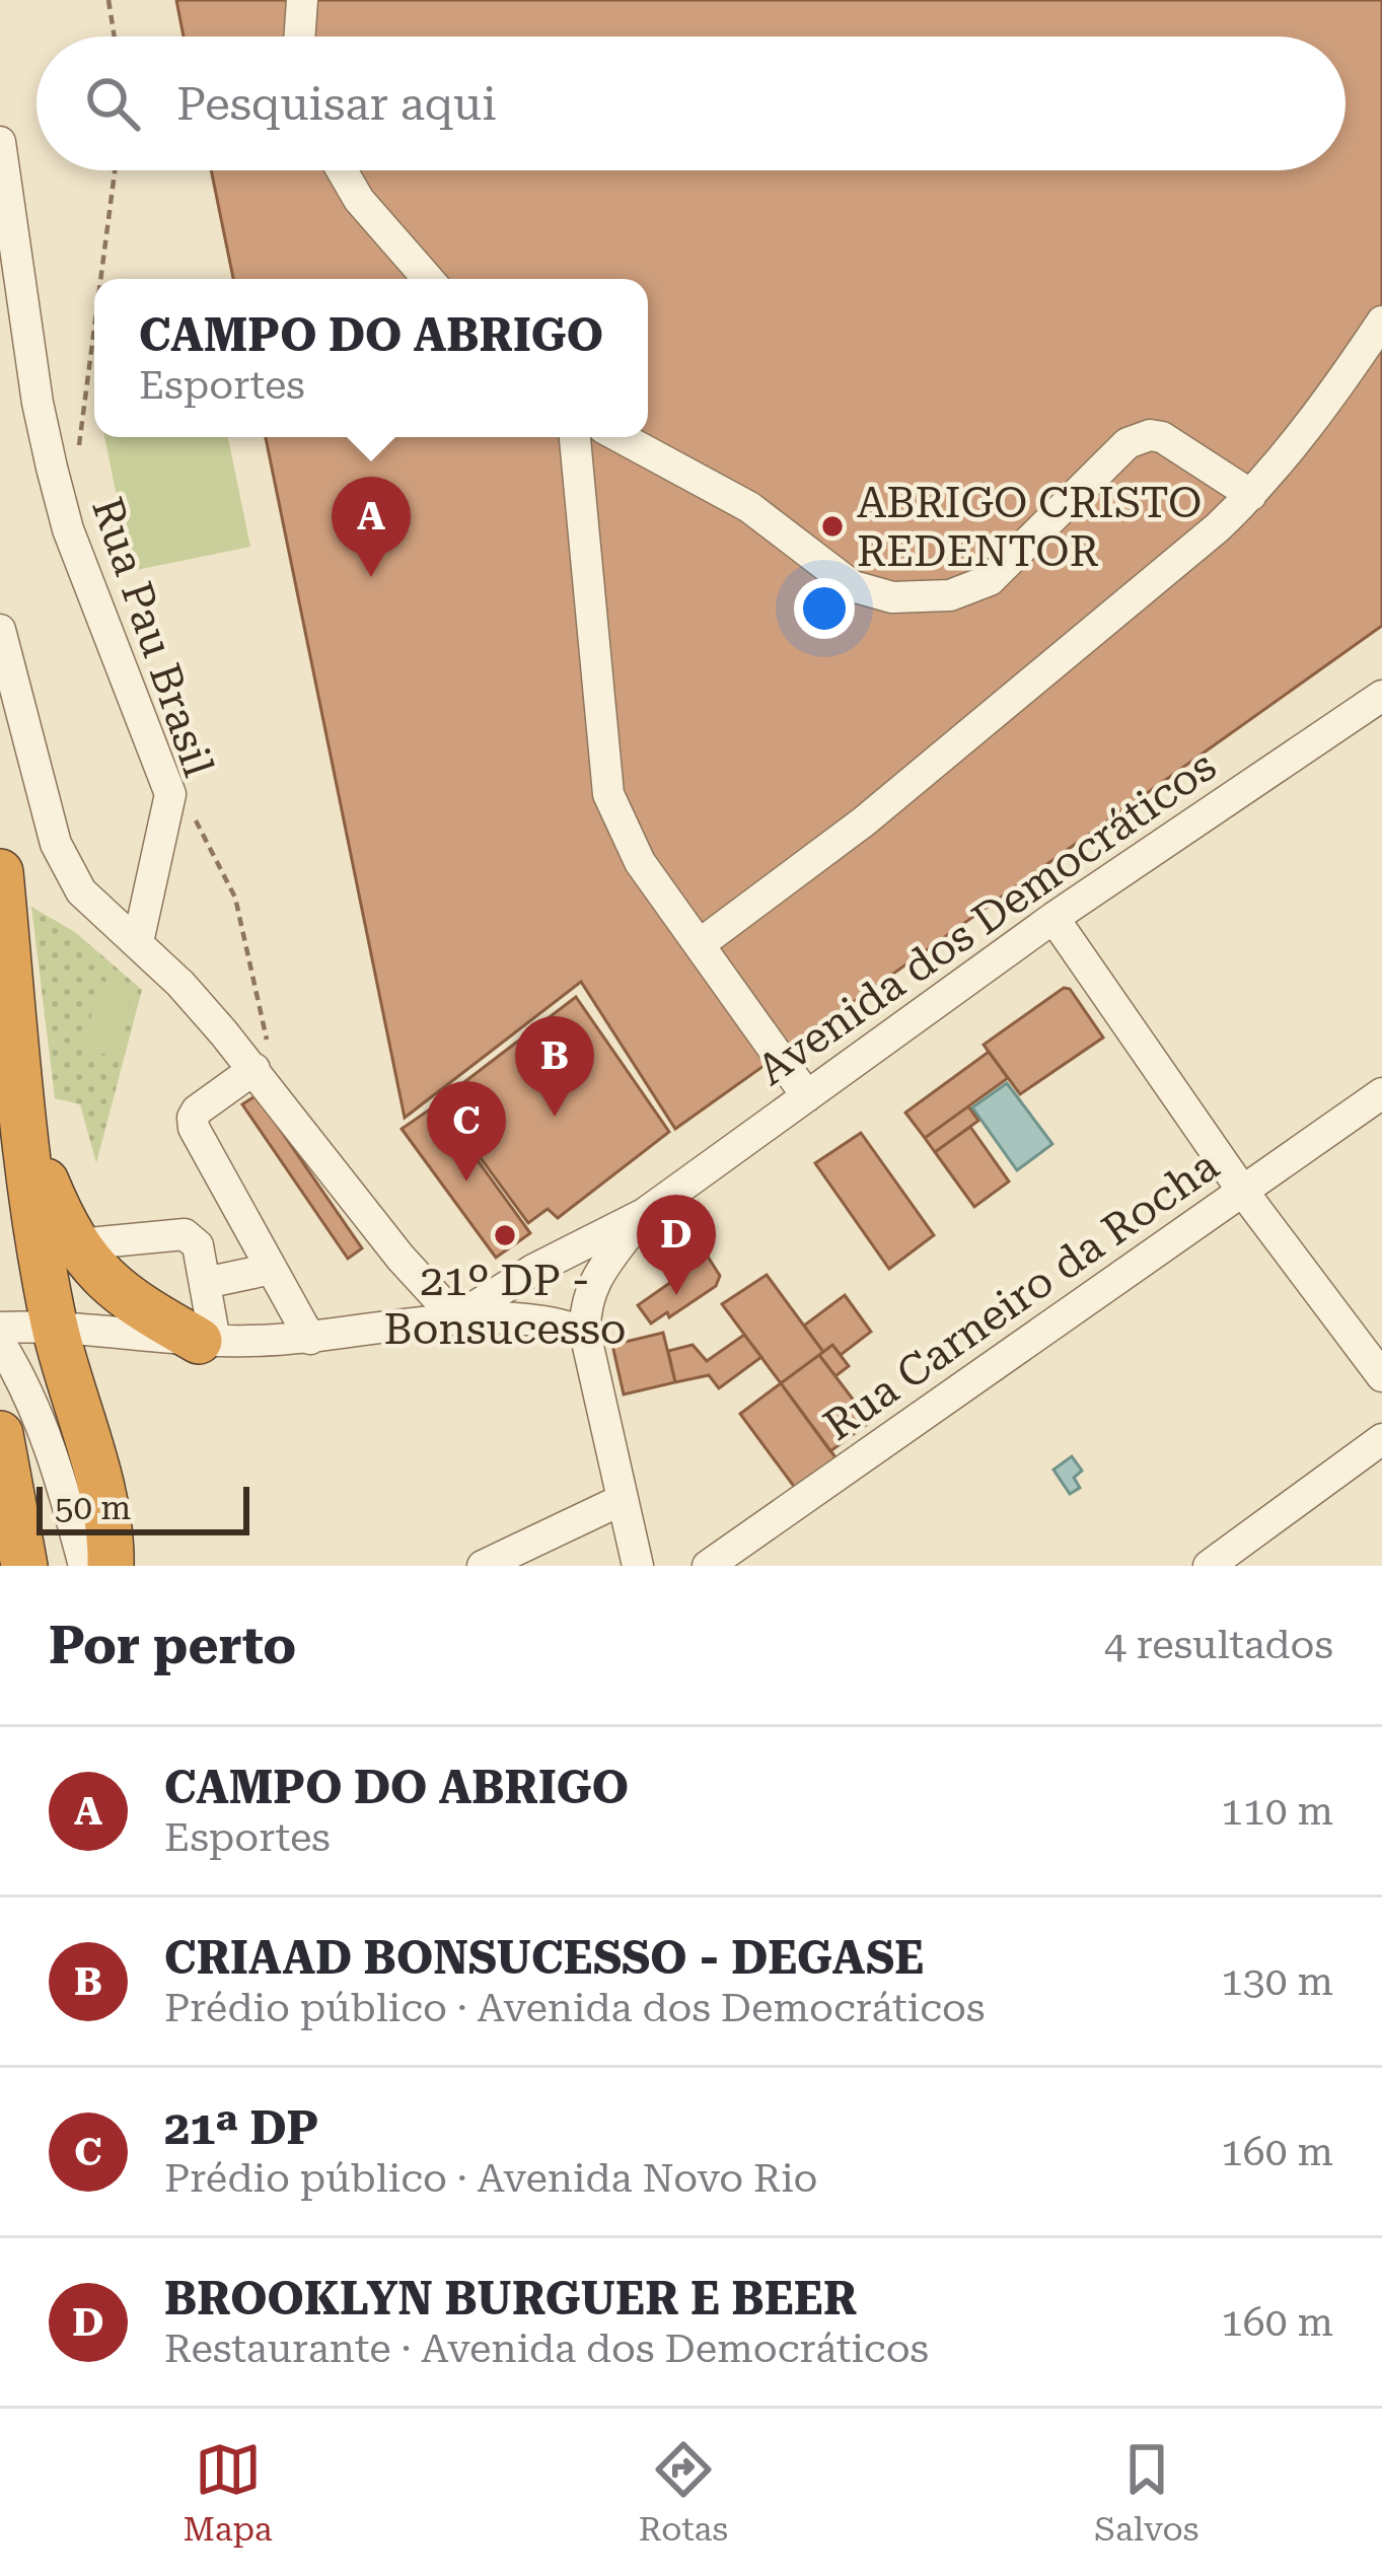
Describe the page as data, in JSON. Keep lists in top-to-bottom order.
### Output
{
  "streets": {
    "street": ["Rua Pau Brasil", "Avenida dos Democráticos", "Rua Carneiro da Rocha"]
  },
  "places": ["ABRIGO CRISTO REDENTOR", "21º DP - Bonsucesso"],
  "scale_bar": "50 m",
  "page": {
    "search": "Pesquisar aqui",
    "popup": ["CAMPO DO ABRIGO", "Esportes"],
    "pins": [
      "A",
      "B",
      "C",
      "D"
    ],
    "scale": "50 m",
    "heading": ["Por perto", "4 resultados"],
    "list": [
      {
        "mark": "A",
        "name": "CAMPO DO ABRIGO",
        "note": "Esportes",
        "value": "110 m"
      },
      {
        "mark": "B",
        "name": "CRIAAD BONSUCESSO - DEGASE",
        "note": "Prédio público · Avenida dos Democráticos",
        "value": "130 m"
      },
      {
        "mark": "C",
        "name": "21ª DP",
        "note": "Prédio público · Avenida Novo Rio",
        "value": "160 m"
      },
      {
        "mark": "D",
        "name": "BROOKLYN BURGUER E BEER",
        "note": "Restaurante · Avenida dos Democráticos",
        "value": "160 m"
      }
    ],
    "nav": ["Mapa", "Rotas", "Salvos"]
  }
}
